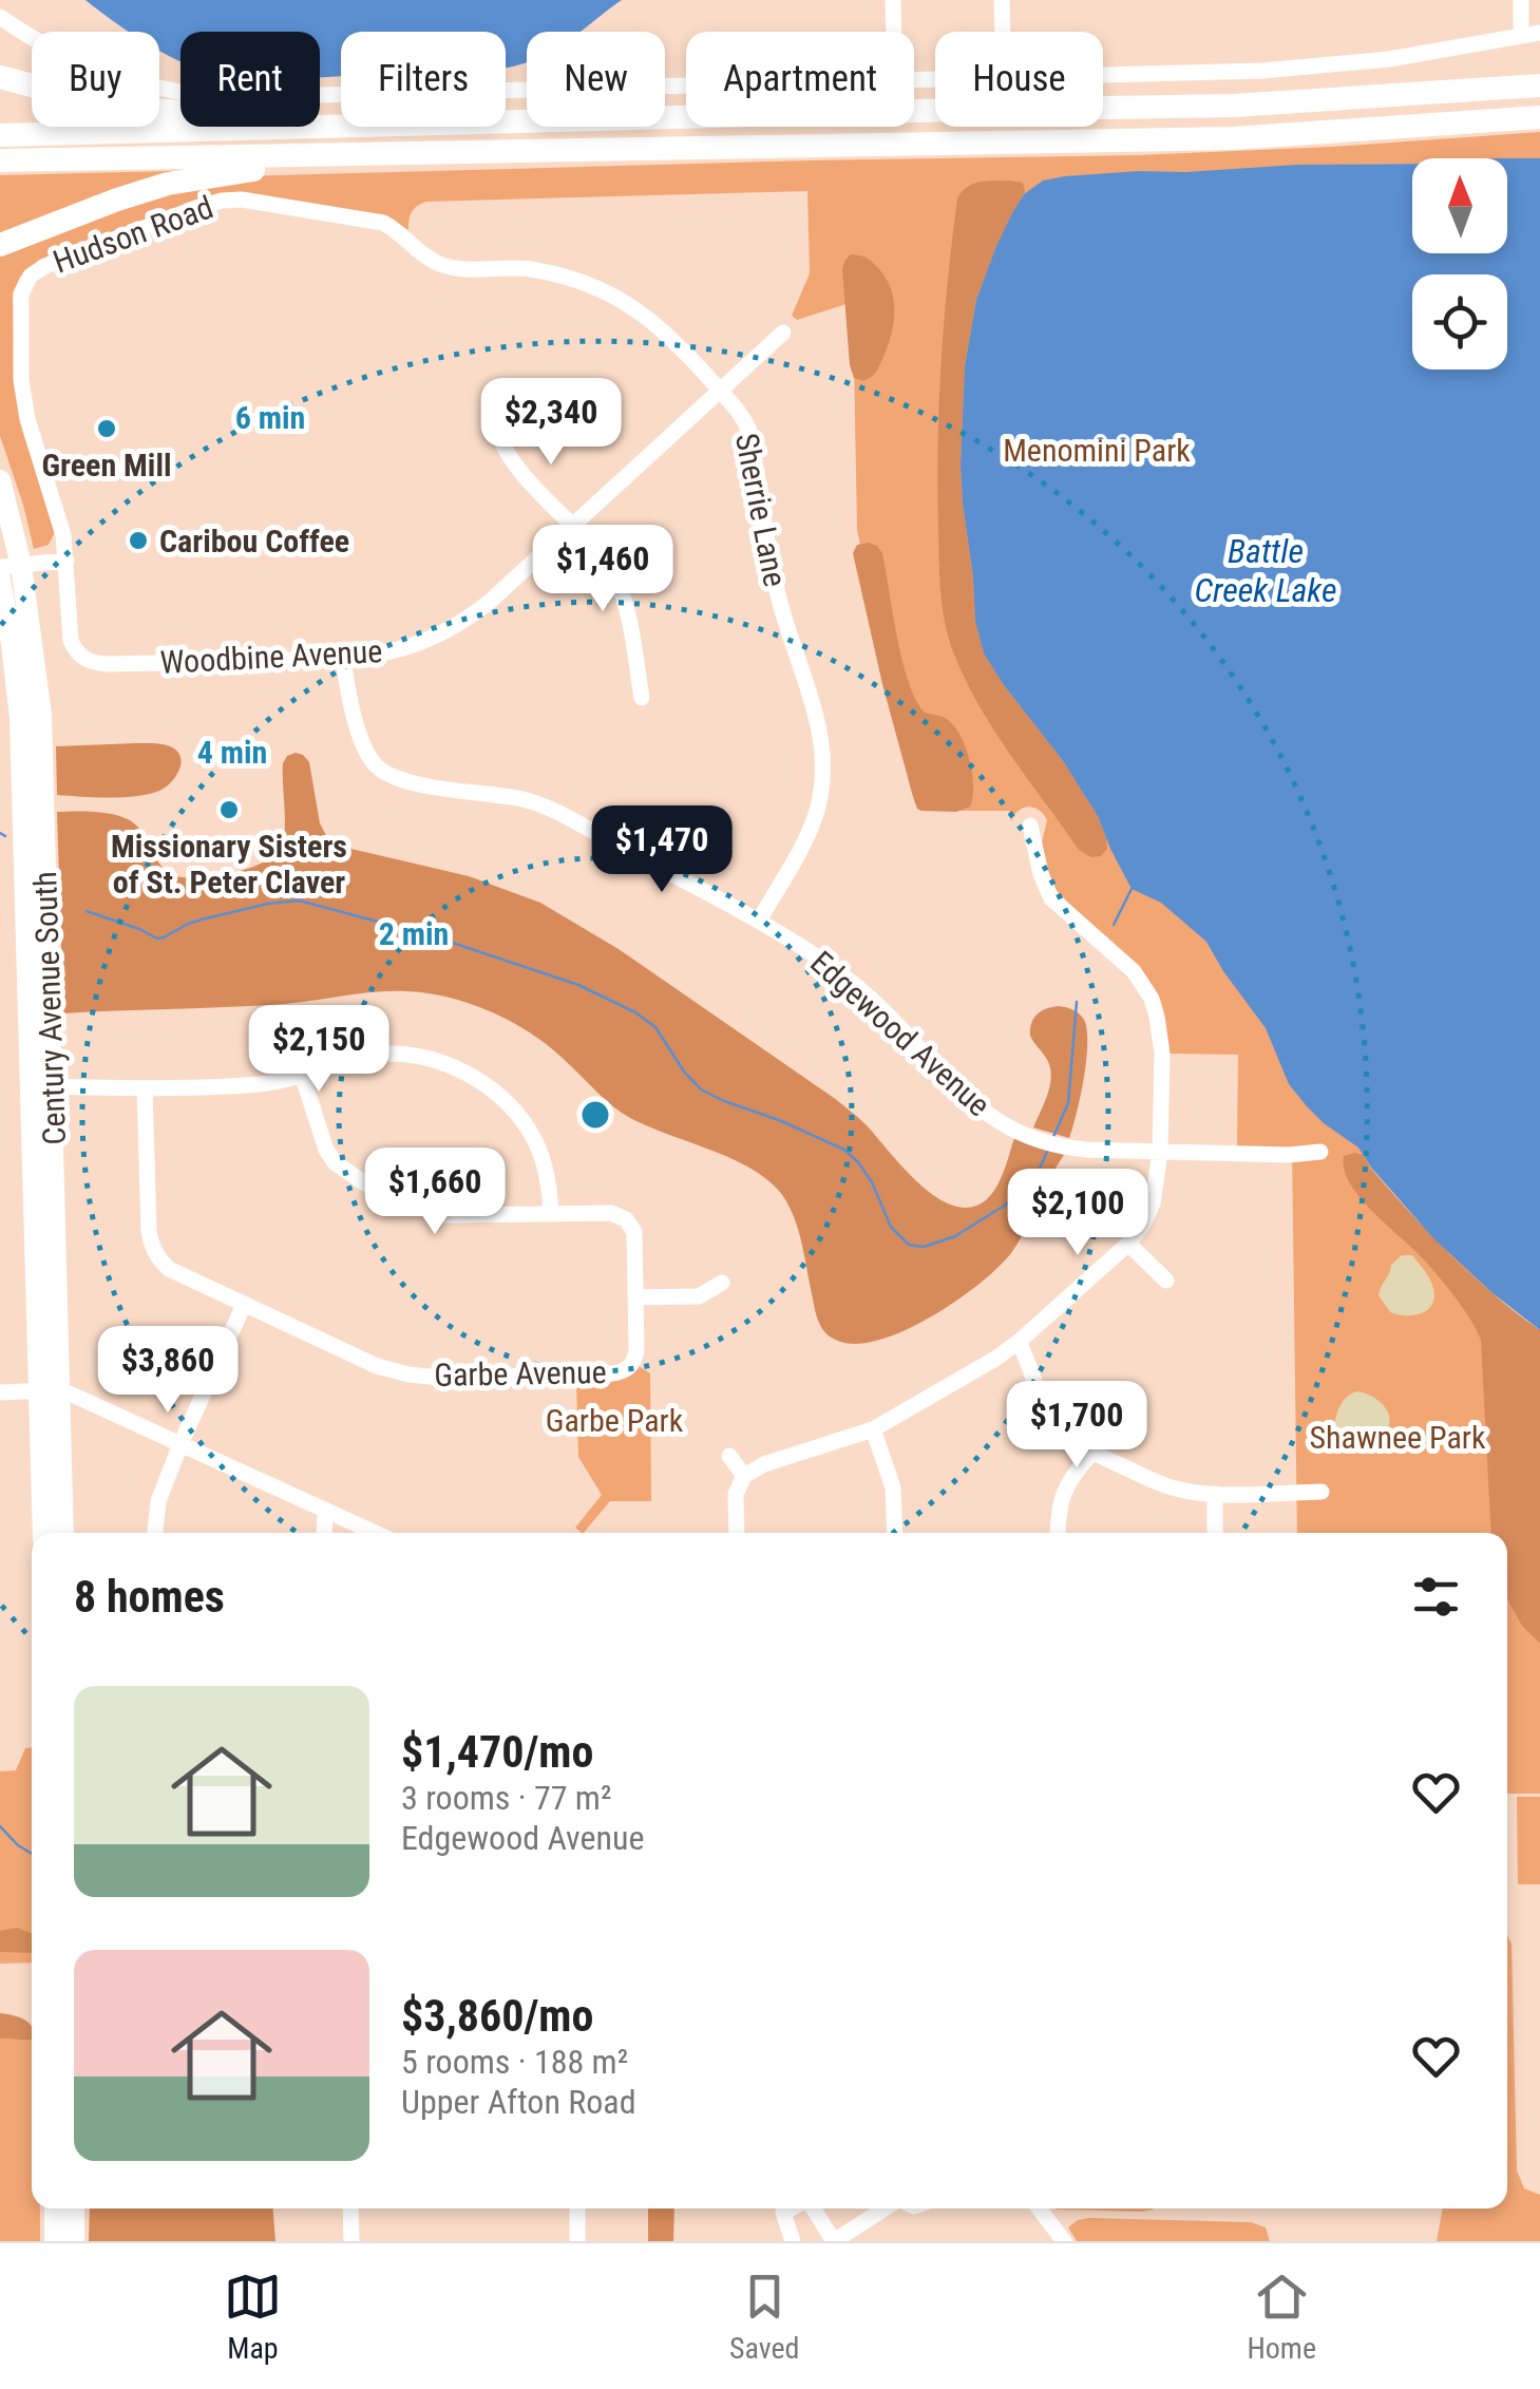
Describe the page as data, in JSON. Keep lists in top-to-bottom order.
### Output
{
  "streets": {
    "main road": ["Century Avenue South"],
    "street": [
      "Hudson Road",
      "Sherrie Lane",
      "Woodbine Avenue",
      "Edgewood Avenue",
      "Garbe Avenue"
    ]
  },
  "crossings": [
    ["Hudson Road", "Sherrie Lane"],
    ["Hudson Road", "Woodbine Avenue"],
    ["Sherrie Lane", "Woodbine Avenue"],
    ["Sherrie Lane", "Edgewood Avenue"],
    ["Woodbine Avenue", "Edgewood Avenue"]
  ],
  "water": ["Battle Creek Lake"],
  "parks": ["Menomini Park", "Garbe Park", "Shawnee Park"],
  "places": ["Green Mill", "Caribou Coffee", "Missionary Sisters of St. Peter Claver"],
  "north": "top",
  "page": {
    "chip": [
      "Buy",
      "Rent",
      "Filters",
      "New",
      "Apartment",
      "House"
    ],
    "price": [
      "$2,340",
      "$1,460",
      "$1,470",
      "$2,150",
      "$1,660",
      "$2,100",
      "$3,860",
      "$1,700"
    ],
    "heading": "8 homes",
    "list": [
      {
        "name": "$1,470/mo",
        "note": "3 rooms · 77 m² · Edgewood Avenue"
      },
      {
        "name": "$3,860/mo",
        "note": "5 rooms · 188 m² · Upper Afton Road"
      }
    ],
    "tabs": ["Map", "Saved", "Home"]
  },
  "rings": ["6 min", "4 min", "2 min"]
}
